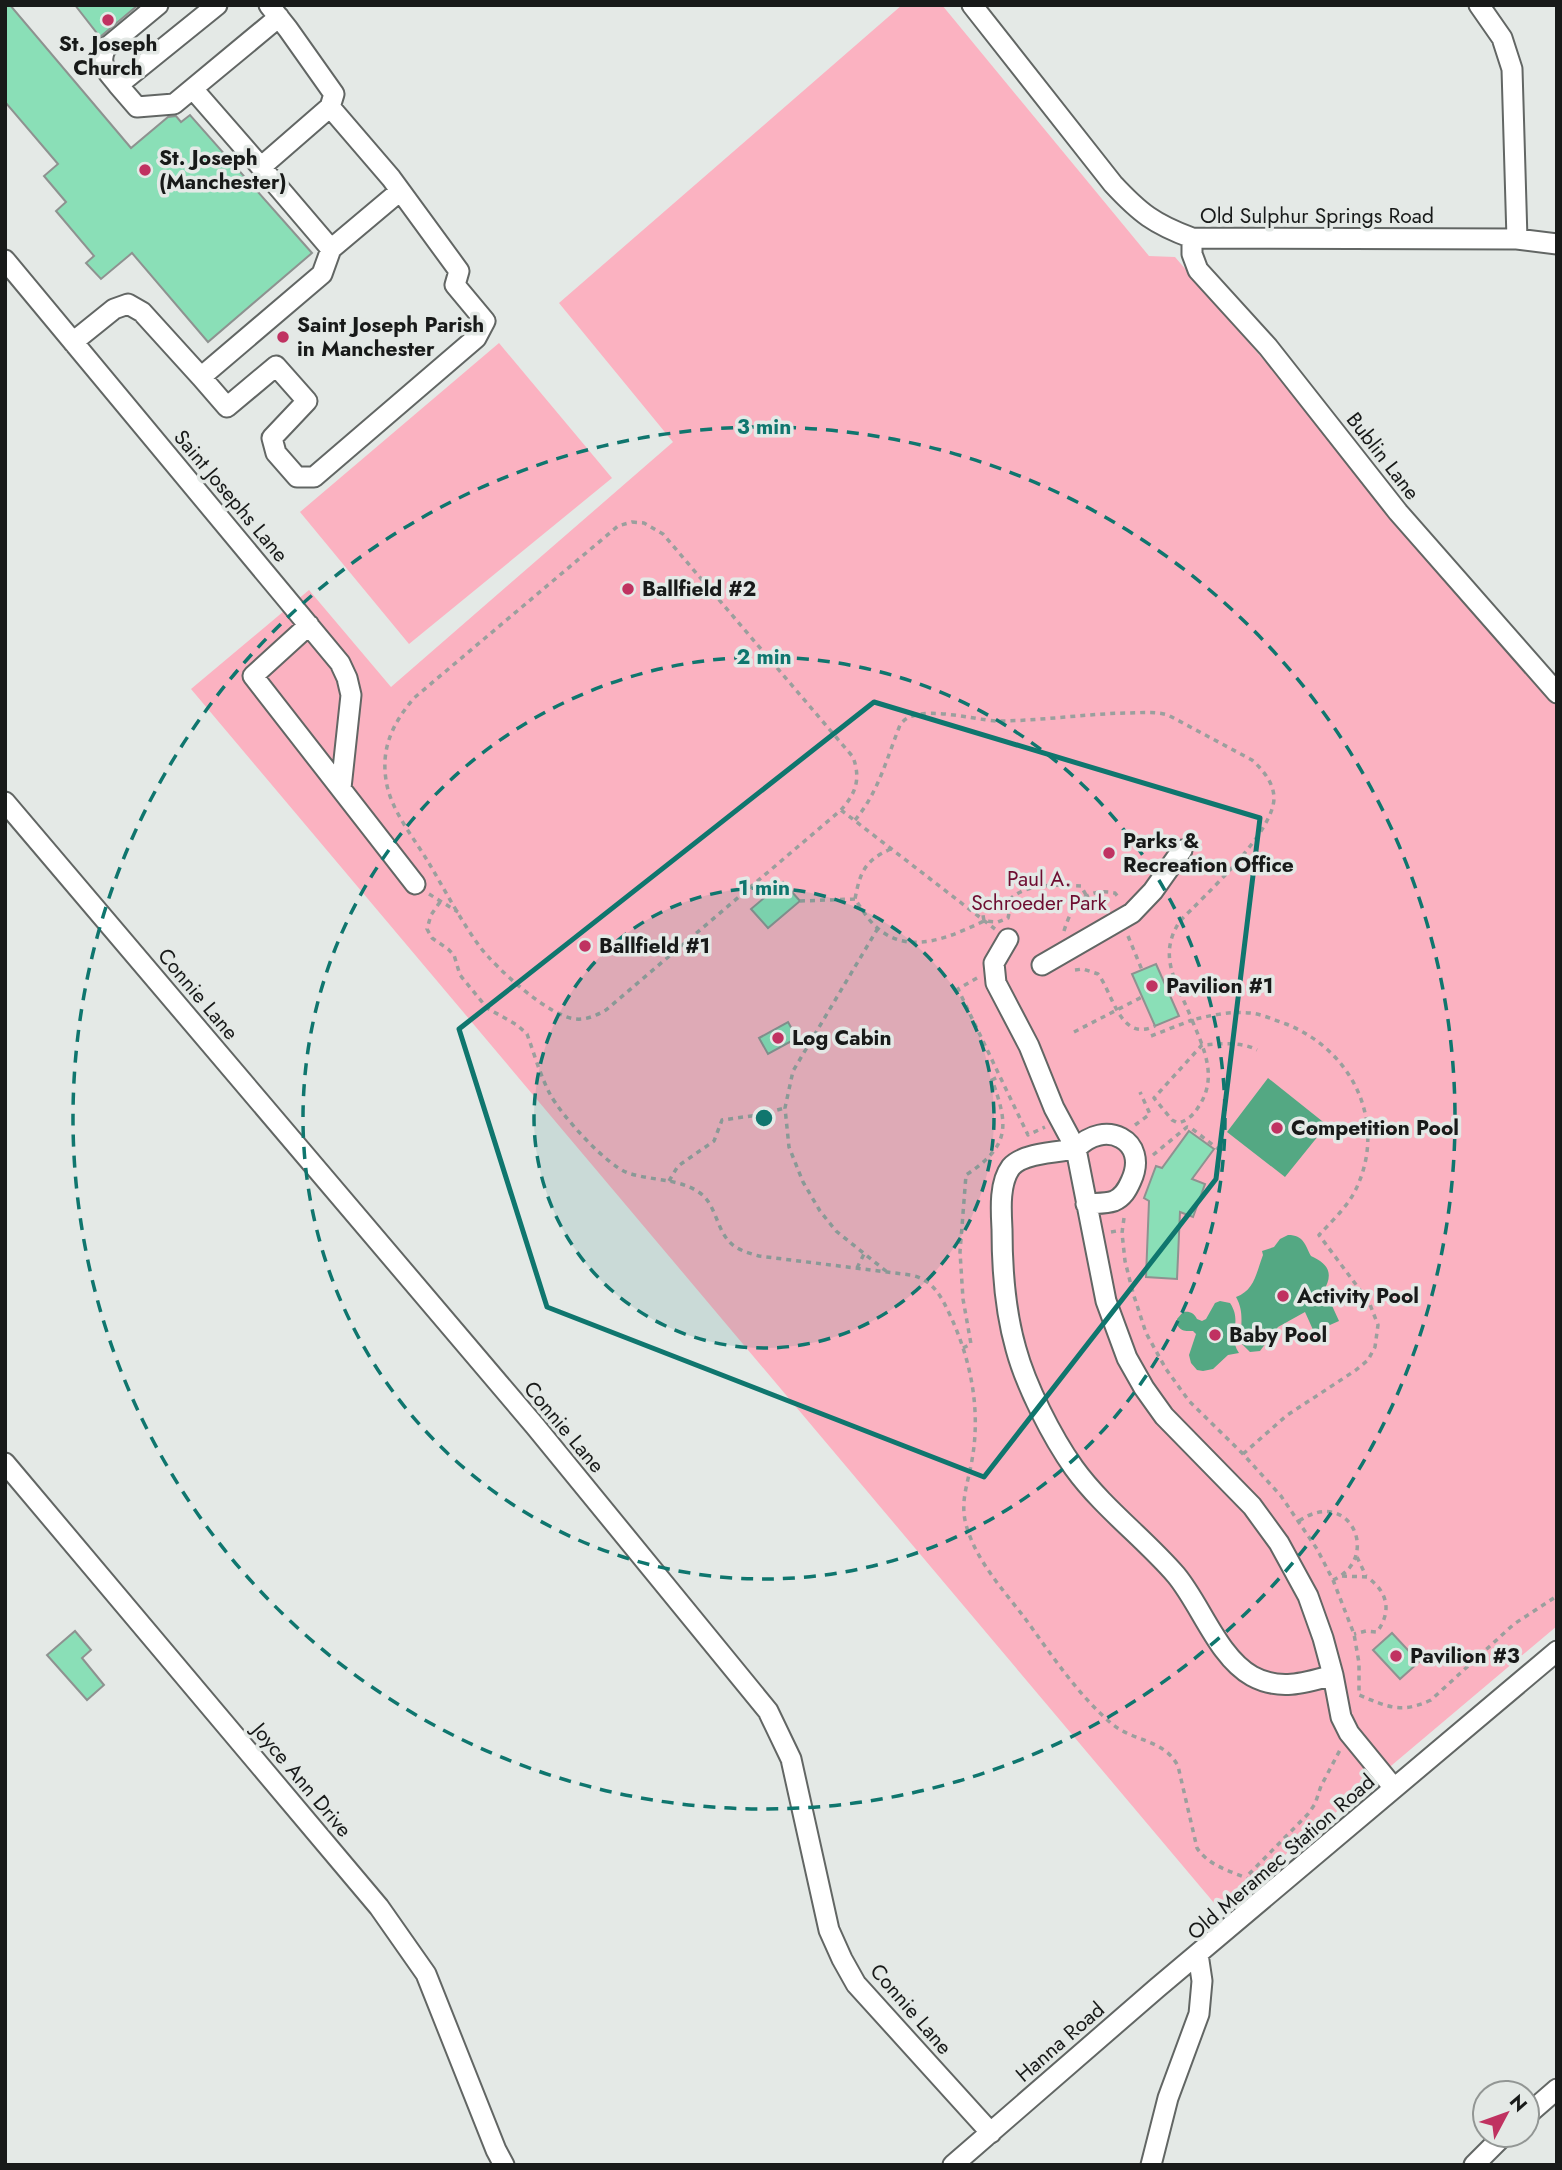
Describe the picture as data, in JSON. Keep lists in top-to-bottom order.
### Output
{
  "streets": {
    "street": [
      "Old Sulphur Springs Road",
      "Bublin Lane",
      "Saint Josephs Lane",
      "Connie Lane",
      "Joyce Ann Drive",
      "Old Meramec Station Road",
      "Hanna Road"
    ]
  },
  "crossings": [
    ["Old Sulphur Springs Road", "Bublin Lane"],
    ["Connie Lane", "Hanna Road"],
    ["Old Meramec Station Road", "Hanna Road"]
  ],
  "parks": ["Paul A. Schroeder Park"],
  "places": [
    "St. Joseph Church",
    "St. Joseph (Manchester)",
    "Saint Joseph Parish in Manchester",
    "Ballfield #2",
    "Parks & Recreation Office",
    "Ballfield #1",
    "Pavilion #1",
    "Log Cabin",
    "Competition Pool",
    "Activity Pool",
    "Baby Pool",
    "Pavilion #3"
  ],
  "north": "top right",
  "rings": ["3 min", "2 min", "1 min"]
}
